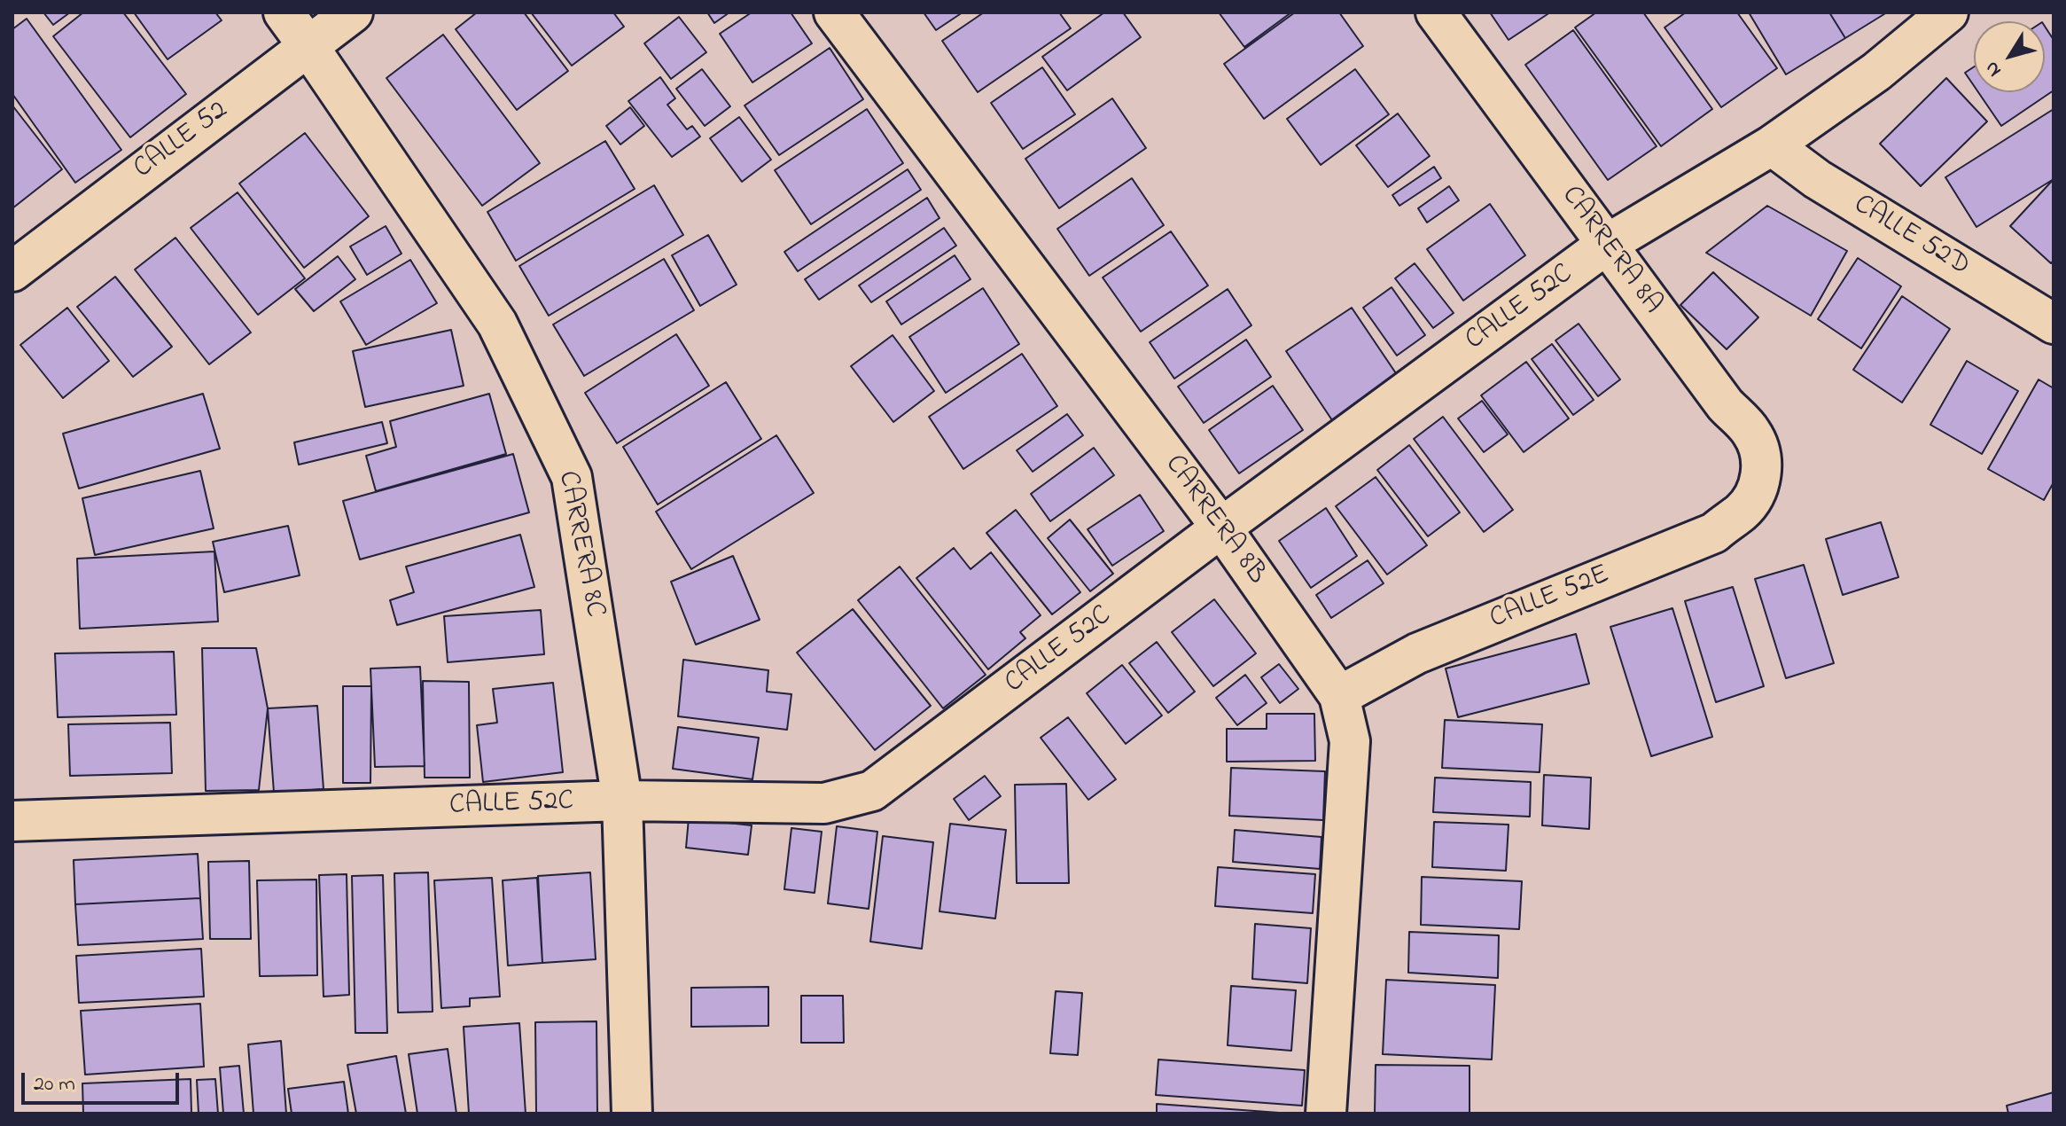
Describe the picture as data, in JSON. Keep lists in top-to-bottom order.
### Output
{
  "streets": {
    "street": [
      "CALLE 52",
      "CALLE 52D",
      "CARRERA 8A",
      "CALLE 52C",
      "CARRERA 8B",
      "CARRERA 8C",
      "CALLE 52E"
    ]
  },
  "crossings": [
    ["CALLE 52", "CARRERA 8C"],
    ["CALLE 52D", "CALLE 52C"],
    ["CARRERA 8A", "CALLE 52C"],
    ["CARRERA 8A", "CALLE 52E"],
    ["CALLE 52C", "CARRERA 8B"],
    ["CALLE 52C", "CARRERA 8C"],
    ["CARRERA 8B", "CALLE 52E"]
  ],
  "scale_bar": "20 m",
  "north": "bottom left"
}
